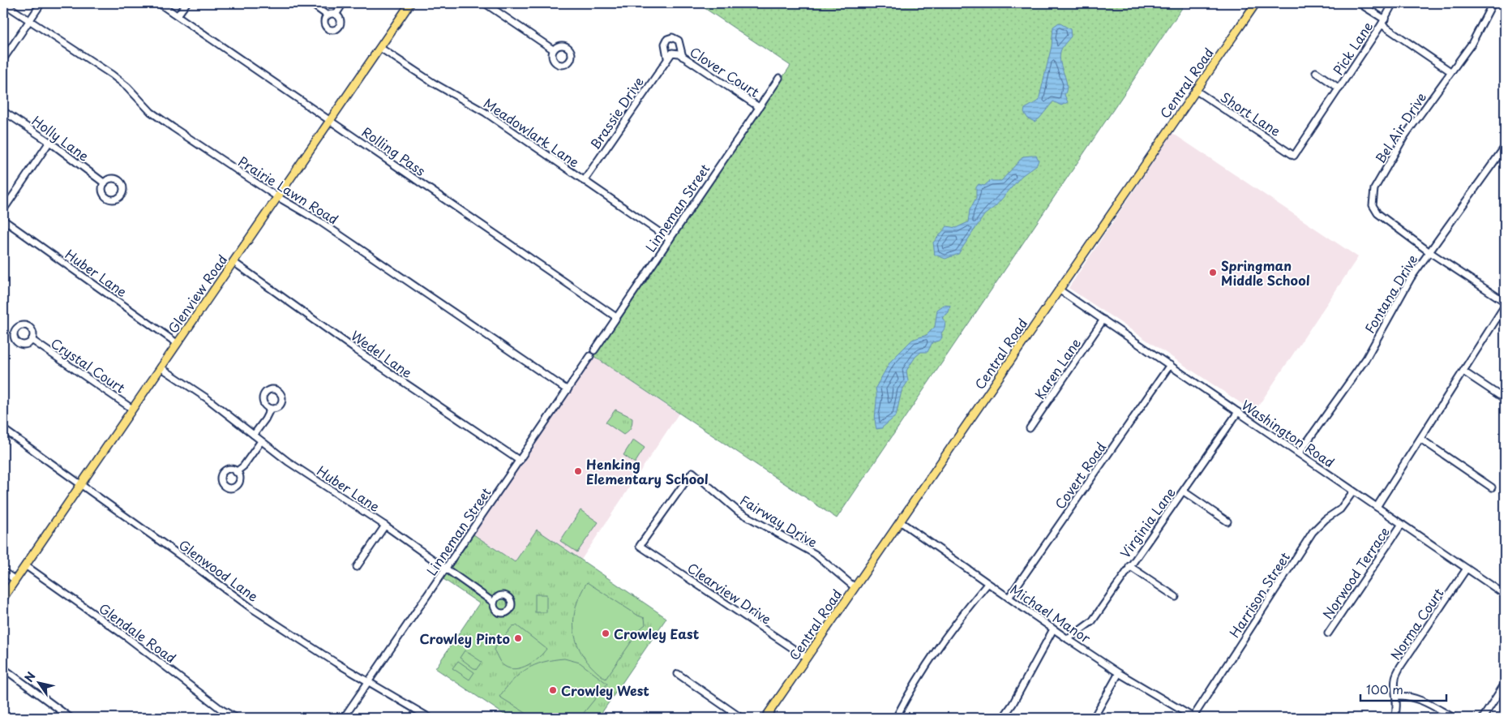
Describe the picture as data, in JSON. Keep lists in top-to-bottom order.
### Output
{
  "streets": {
    "main road": ["Central Road", "Glenview Road"],
    "street": [
      "Pick Lane",
      "Clover Court",
      "Brassie Drive",
      "Short Lane",
      "Bel Air Drive",
      "Meadowlark Lane",
      "Holly Lane",
      "Rolling Pass",
      "Prairie Lawn Road",
      "Linneman Street",
      "Huber Lane",
      "Fontana Drive",
      "Wedel Lane",
      "Crystal Court",
      "Karen Lane",
      "Washington Road",
      "Covert Road",
      "Fairway Drive",
      "Virginia Lane",
      "Glenwood Lane",
      "Norwood Terrace",
      "Clearview Drive",
      "Harrison Street",
      "Michael Manor",
      "Norma Court",
      "Glendale Road"
    ]
  },
  "crossings": [
    ["Pick Lane", "Short Lane"],
    ["Clover Court", "Linneman Street"],
    ["Central Road", "Short Lane"],
    ["Central Road", "Washington Road"],
    ["Central Road", "Fairway Drive"],
    ["Central Road", "Clearview Drive"],
    ["Central Road", "Michael Manor"],
    ["Brassie Drive", "Meadowlark Lane"],
    ["Bel Air Drive", "Fontana Drive"],
    ["Meadowlark Lane", "Linneman Street"],
    ["Meadowlark Lane", "Glenview Road"],
    ["Rolling Pass", "Linneman Street"],
    ["Rolling Pass", "Glenview Road"],
    ["Prairie Lawn Road", "Linneman Street"],
    ["Prairie Lawn Road", "Glenview Road"],
    ["Linneman Street", "Huber Lane"],
    ["Linneman Street", "Wedel Lane"],
    ["Linneman Street", "Glenwood Lane"],
    ["Huber Lane", "Glenview Road"],
    ["Glenview Road", "Wedel Lane"],
    ["Glenview Road", "Crystal Court"],
    ["Glenview Road", "Glenwood Lane"],
    ["Glenview Road", "Glendale Road"],
    ["Fontana Drive", "Washington Road"],
    ["Karen Lane", "Washington Road"],
    ["Washington Road", "Covert Road"],
    ["Washington Road", "Virginia Lane"],
    ["Washington Road", "Norwood Terrace"],
    ["Washington Road", "Harrison Street"],
    ["Washington Road", "Norma Court"],
    ["Covert Road", "Michael Manor"],
    ["Fairway Drive", "Clearview Drive"],
    ["Virginia Lane", "Michael Manor"],
    ["Harrison Street", "Michael Manor"]
  ],
  "places": [
    "Springman Middle School",
    "Henking Elementary School",
    "Crowley East",
    "Crowley Pinto",
    "Crowley West"
  ],
  "scale_bar": "100 m",
  "north": "top left"
}
